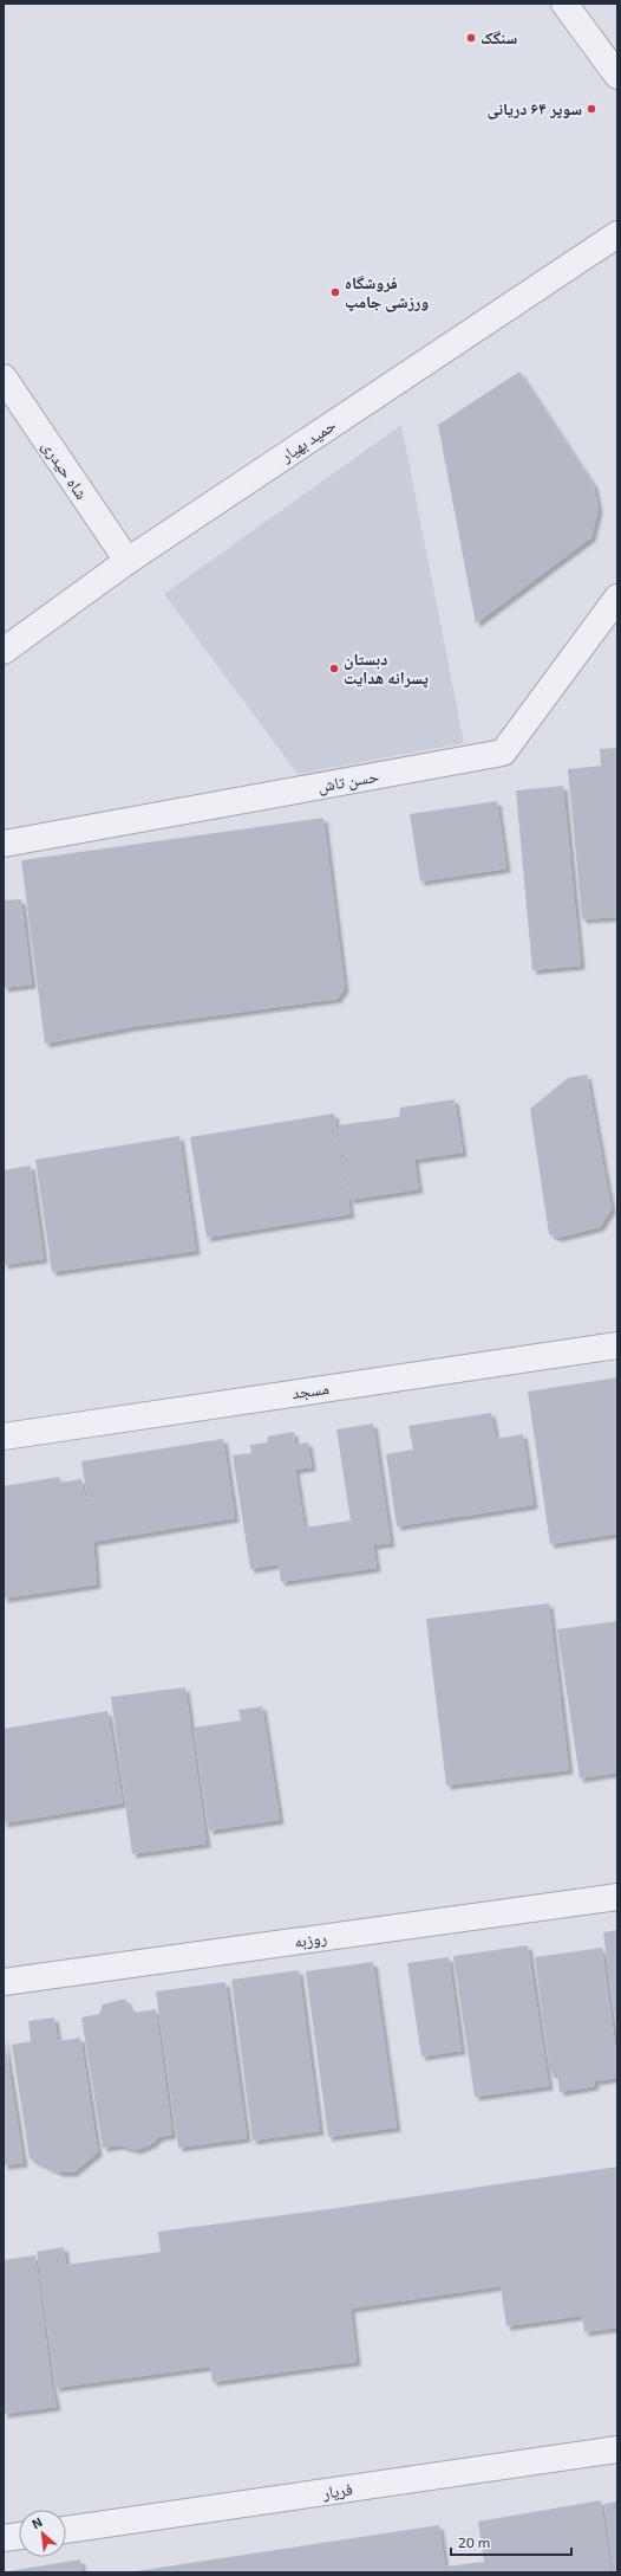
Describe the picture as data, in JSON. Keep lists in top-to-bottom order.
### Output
{
  "streets": {
    "street": [
      "حمید بهیار",
      "شاه حیدری",
      "حسن تاش",
      "مسجد",
      "روزبه",
      "فریار"
    ]
  },
  "crossings": [
    ["حمید بهیار", "شاه حیدری"]
  ],
  "places": [
    "سنگک",
    "سوپر ۶۴ دریانی",
    "فروشگاه ورزشی جامپ",
    "دبستان پسرانه هدایت"
  ],
  "scale_bar": "20 m",
  "north": "top left"
}
